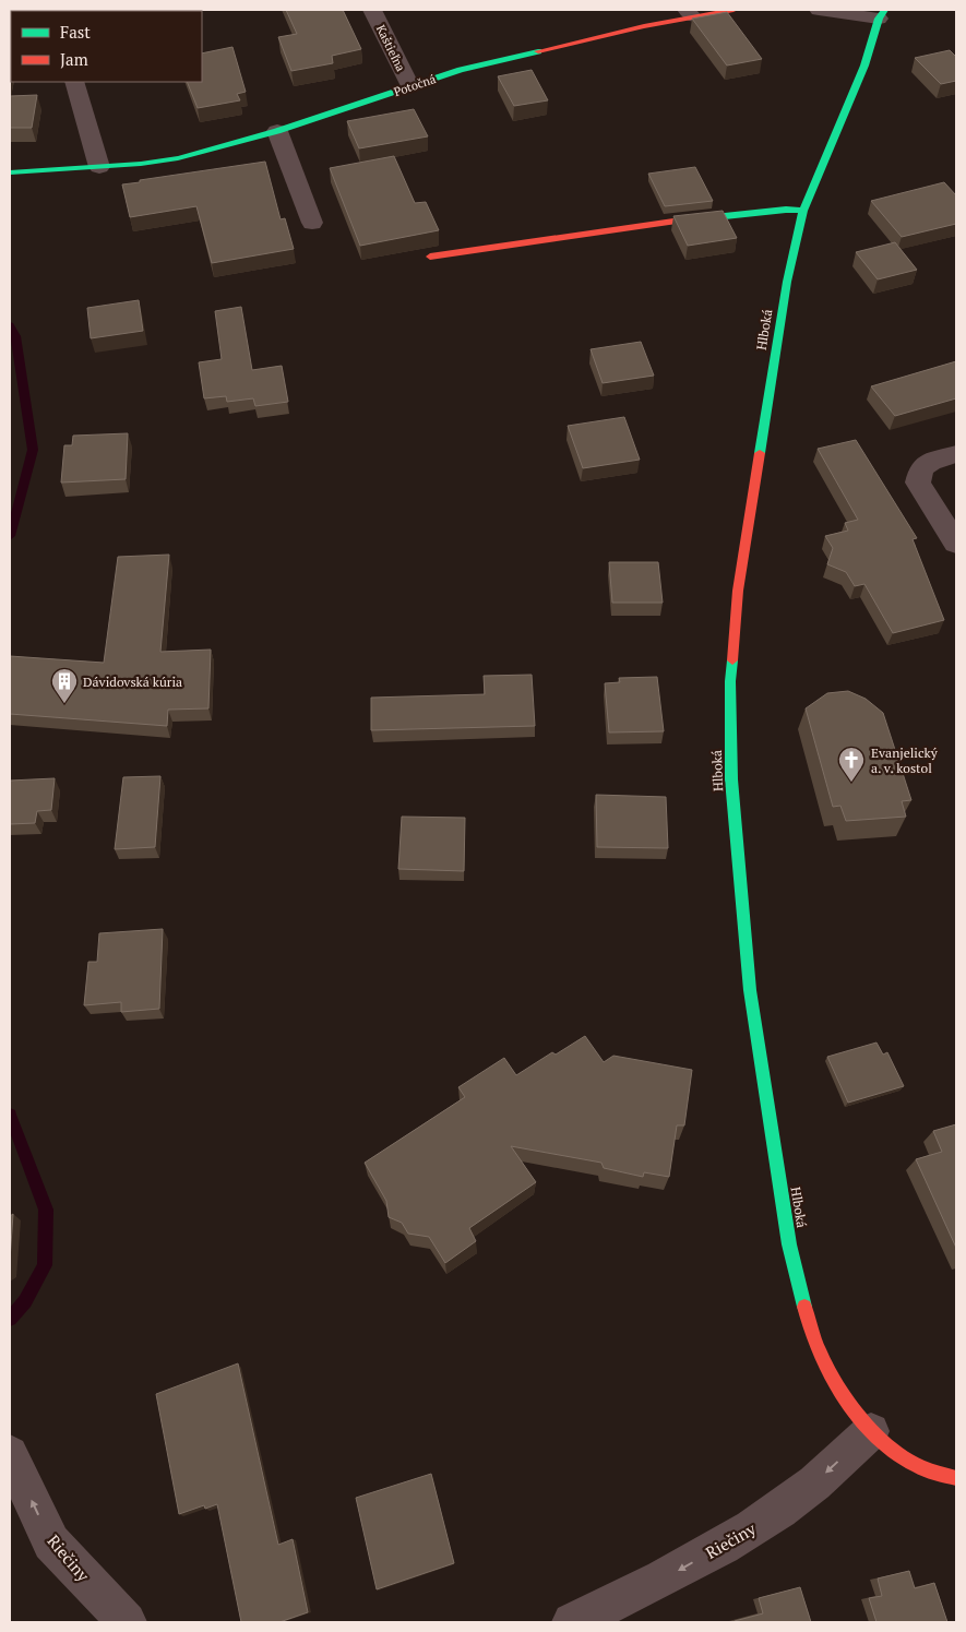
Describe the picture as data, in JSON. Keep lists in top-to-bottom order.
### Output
{
  "streets": {
    "street": [
      "Kaštieľna",
      "Potočná",
      "Hlboká",
      "Riečiny"
    ]
  },
  "crossings": [
    ["Kaštieľna", "Potočná"],
    ["Hlboká", "Riečiny"]
  ],
  "places": {
    "building": ["Dávidovská kúria"],
    "church": ["Evanjelický a. v. kostol"]
  },
  "legend": ["Fast", "Jam"]
}
